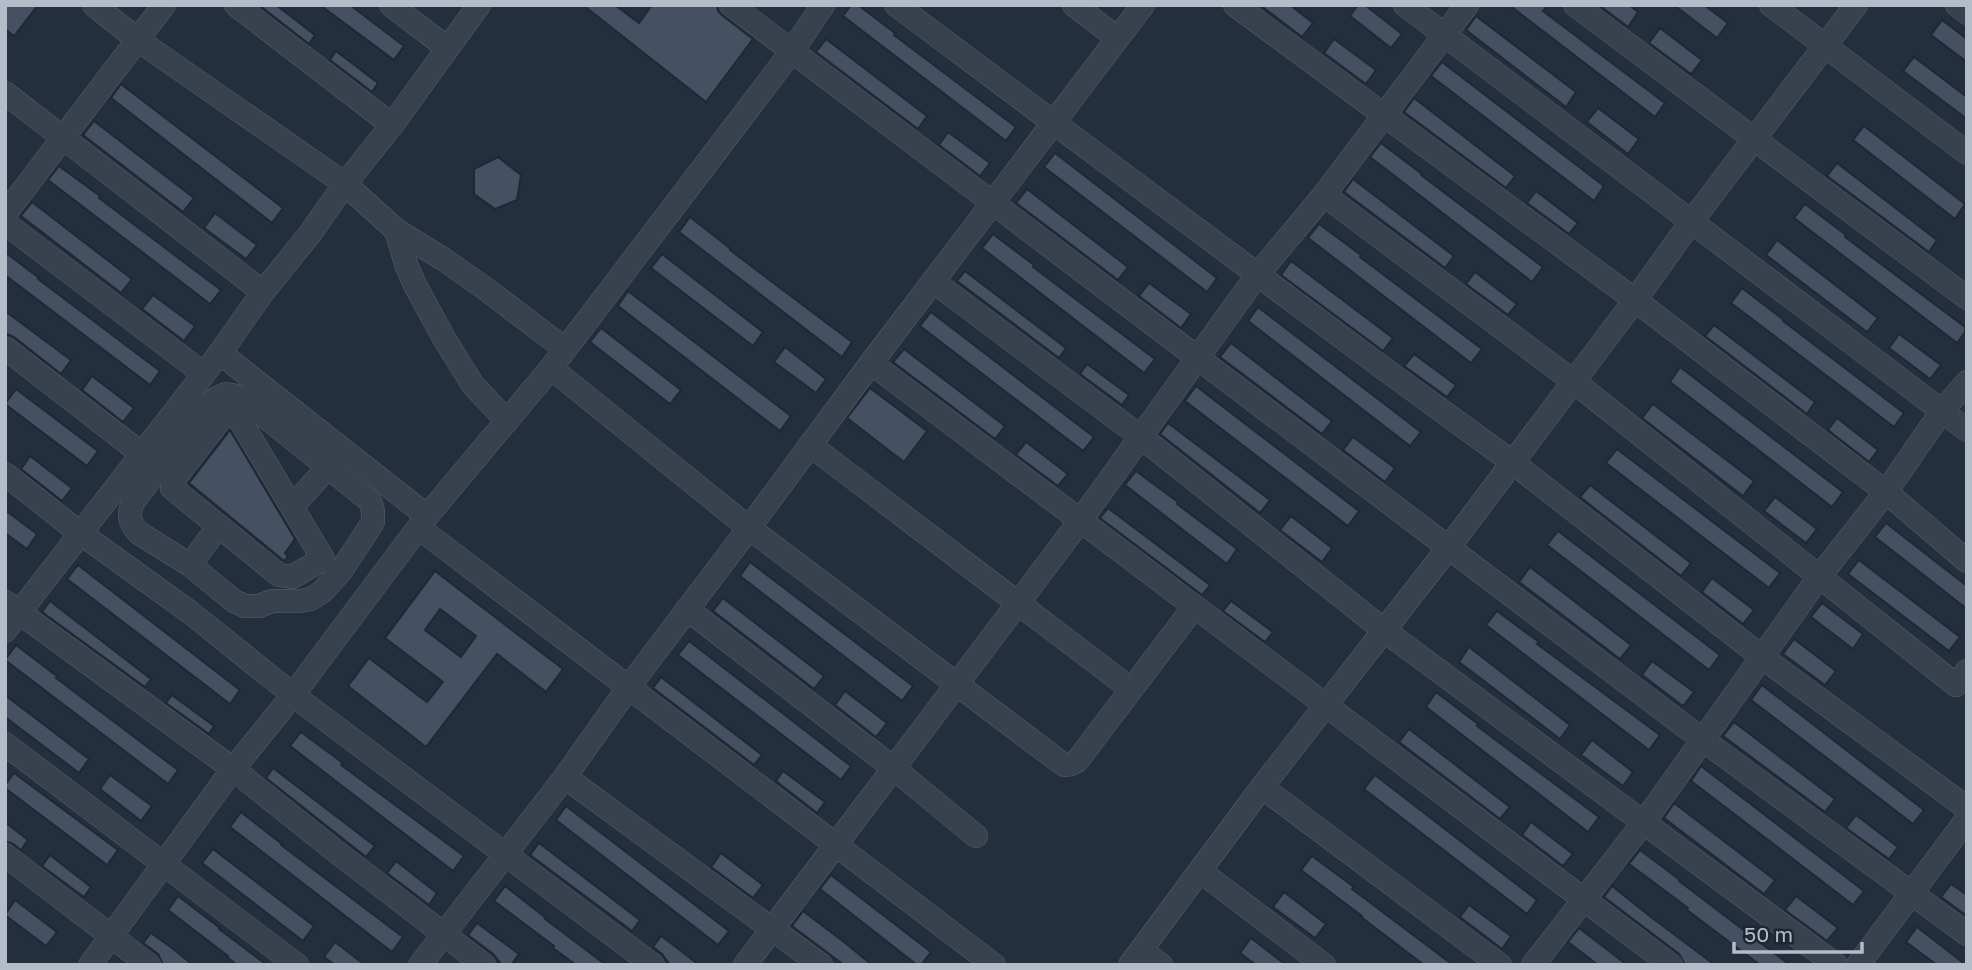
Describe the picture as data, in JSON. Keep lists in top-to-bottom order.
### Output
{
  "scale_bar": "50 m"
}
